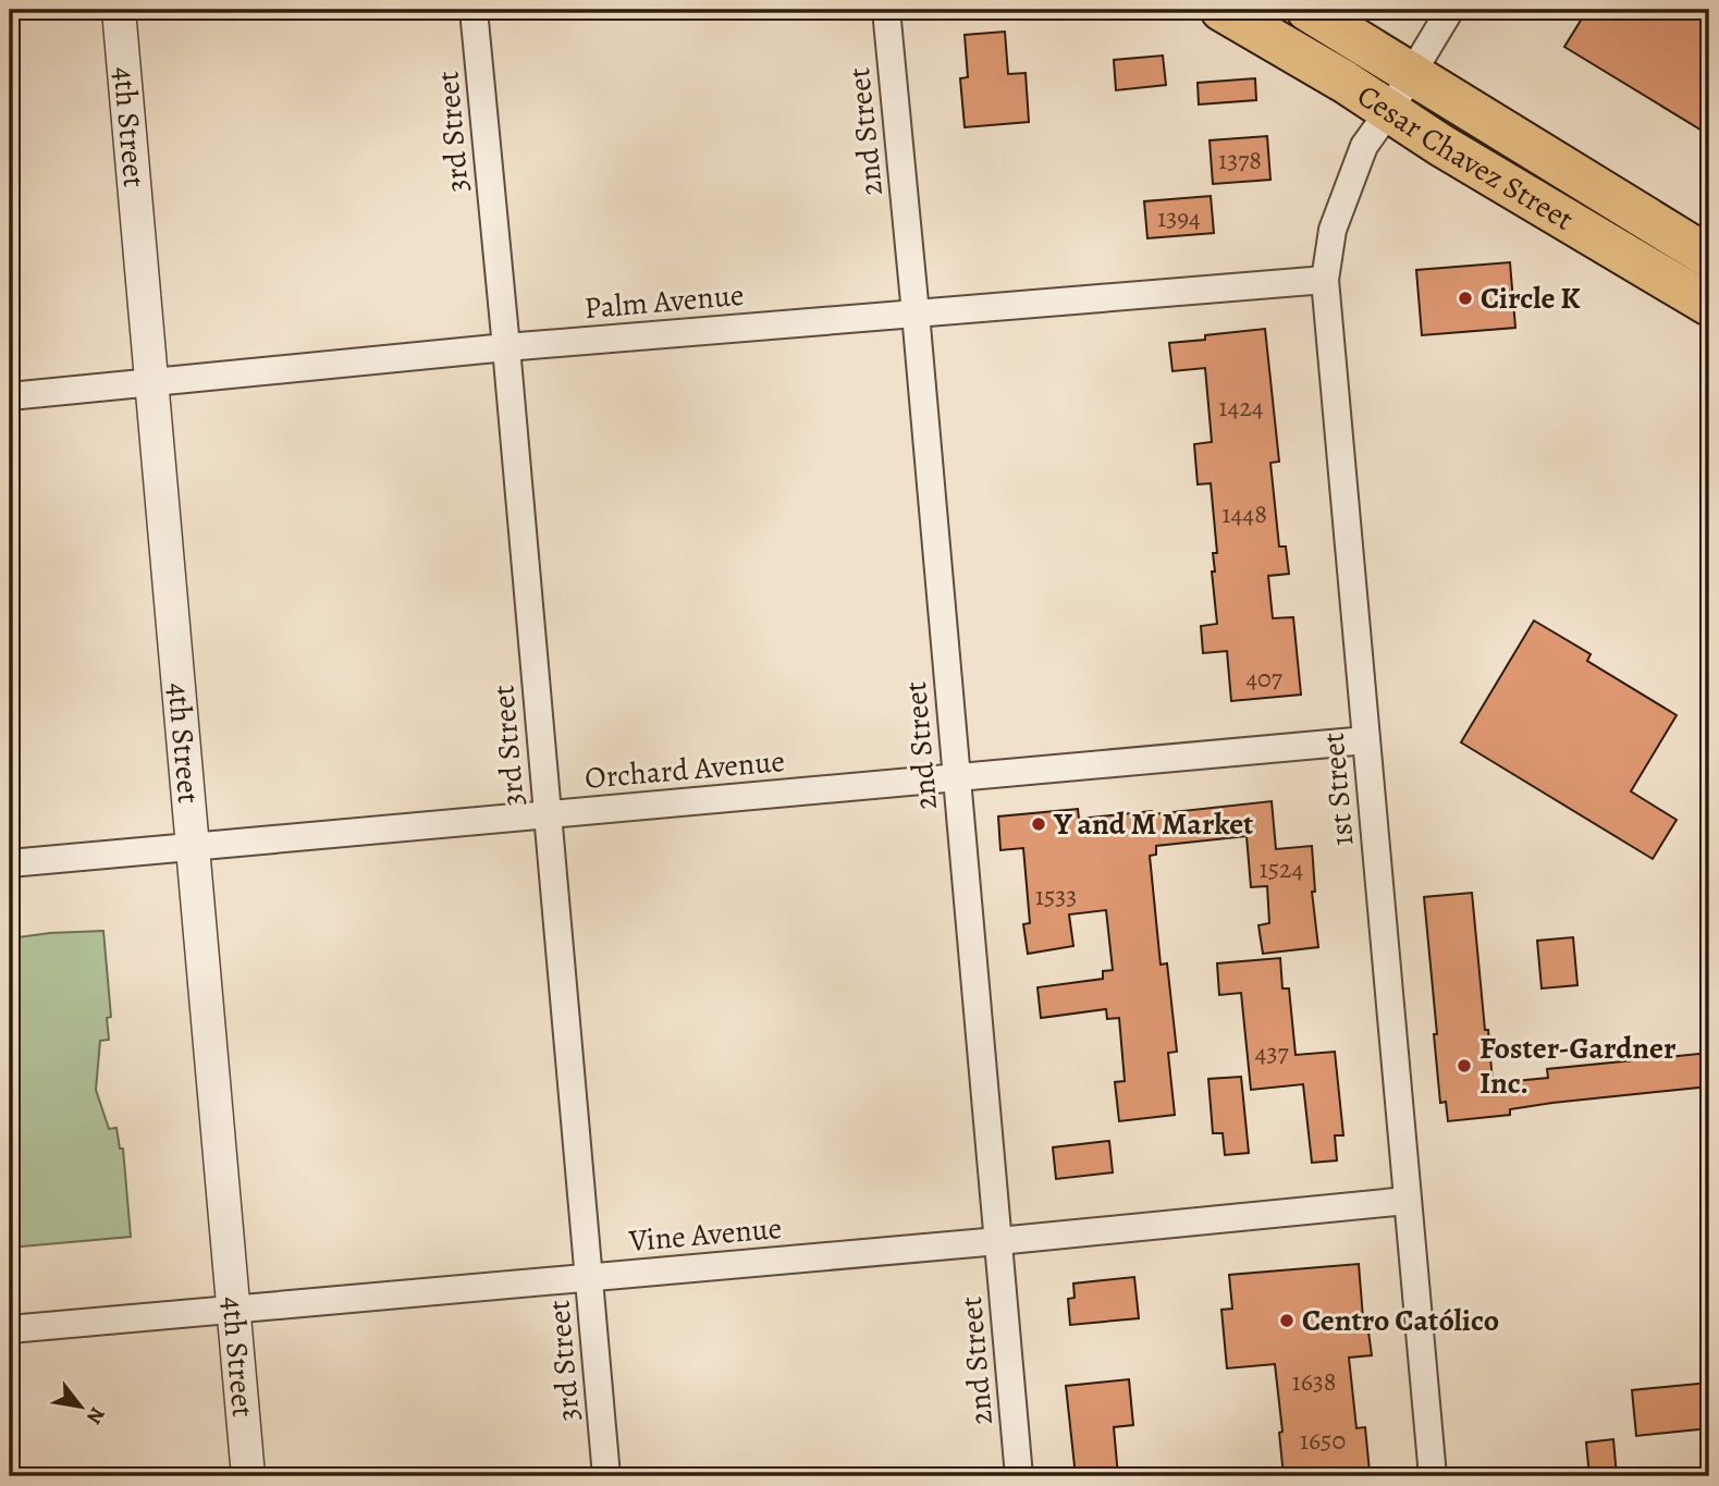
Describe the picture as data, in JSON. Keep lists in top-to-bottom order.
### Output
{
  "streets": {
    "main road": ["Cesar Chavez Street"],
    "street": [
      "4th Street",
      "3rd Street",
      "2nd Street",
      "Palm Avenue",
      "Orchard Avenue",
      "1st Street",
      "Vine Avenue"
    ]
  },
  "crossings": [
    ["4th Street", "Palm Avenue"],
    ["4th Street", "Orchard Avenue"],
    ["4th Street", "Vine Avenue"],
    ["3rd Street", "Palm Avenue"],
    ["3rd Street", "Orchard Avenue"],
    ["3rd Street", "Vine Avenue"],
    ["2nd Street", "Palm Avenue"],
    ["2nd Street", "Orchard Avenue"],
    ["2nd Street", "Vine Avenue"],
    ["Cesar Chavez Street", "1st Street"],
    ["Palm Avenue", "1st Street"],
    ["Orchard Avenue", "1st Street"],
    ["1st Street", "Vine Avenue"]
  ],
  "places": [
    "Circle K",
    "Y and M Market",
    "Foster-Gardner Inc.",
    "Centro Católico"
  ],
  "house_numbers": [
    "1378",
    "1394",
    "1424",
    "1448",
    "407",
    "1524",
    "1533",
    "437",
    "1638",
    "1650"
  ],
  "north": "bottom right"
}
